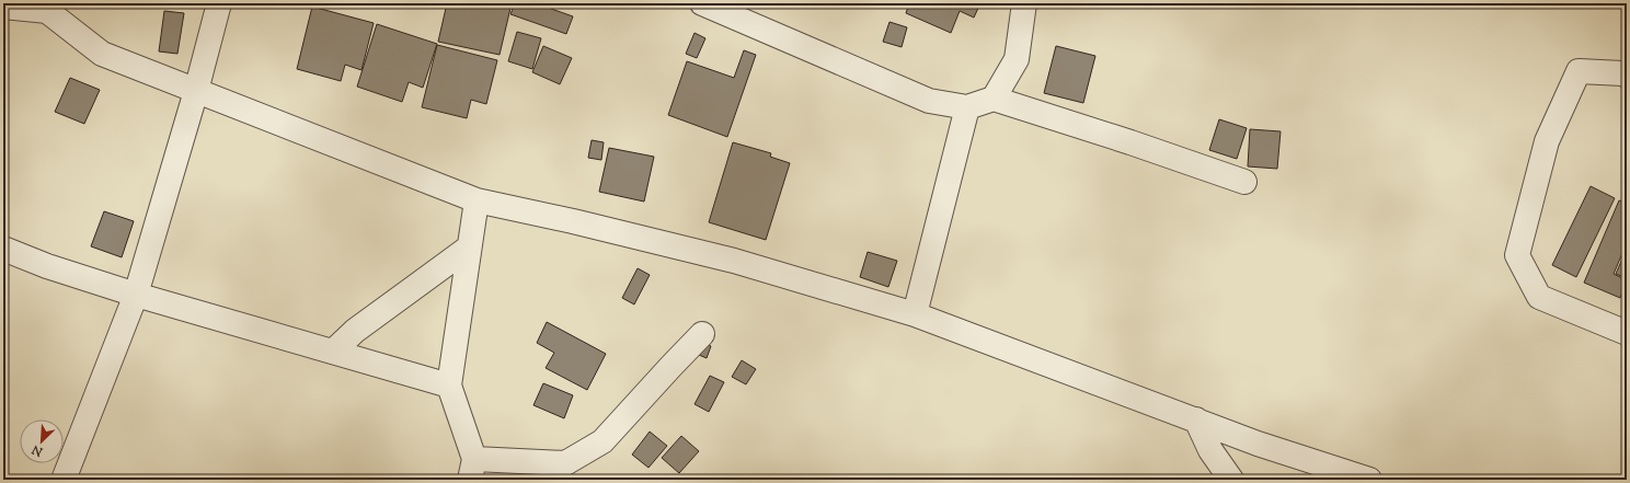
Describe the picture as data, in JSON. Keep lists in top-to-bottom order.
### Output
{
  "north": "bottom left"
}
